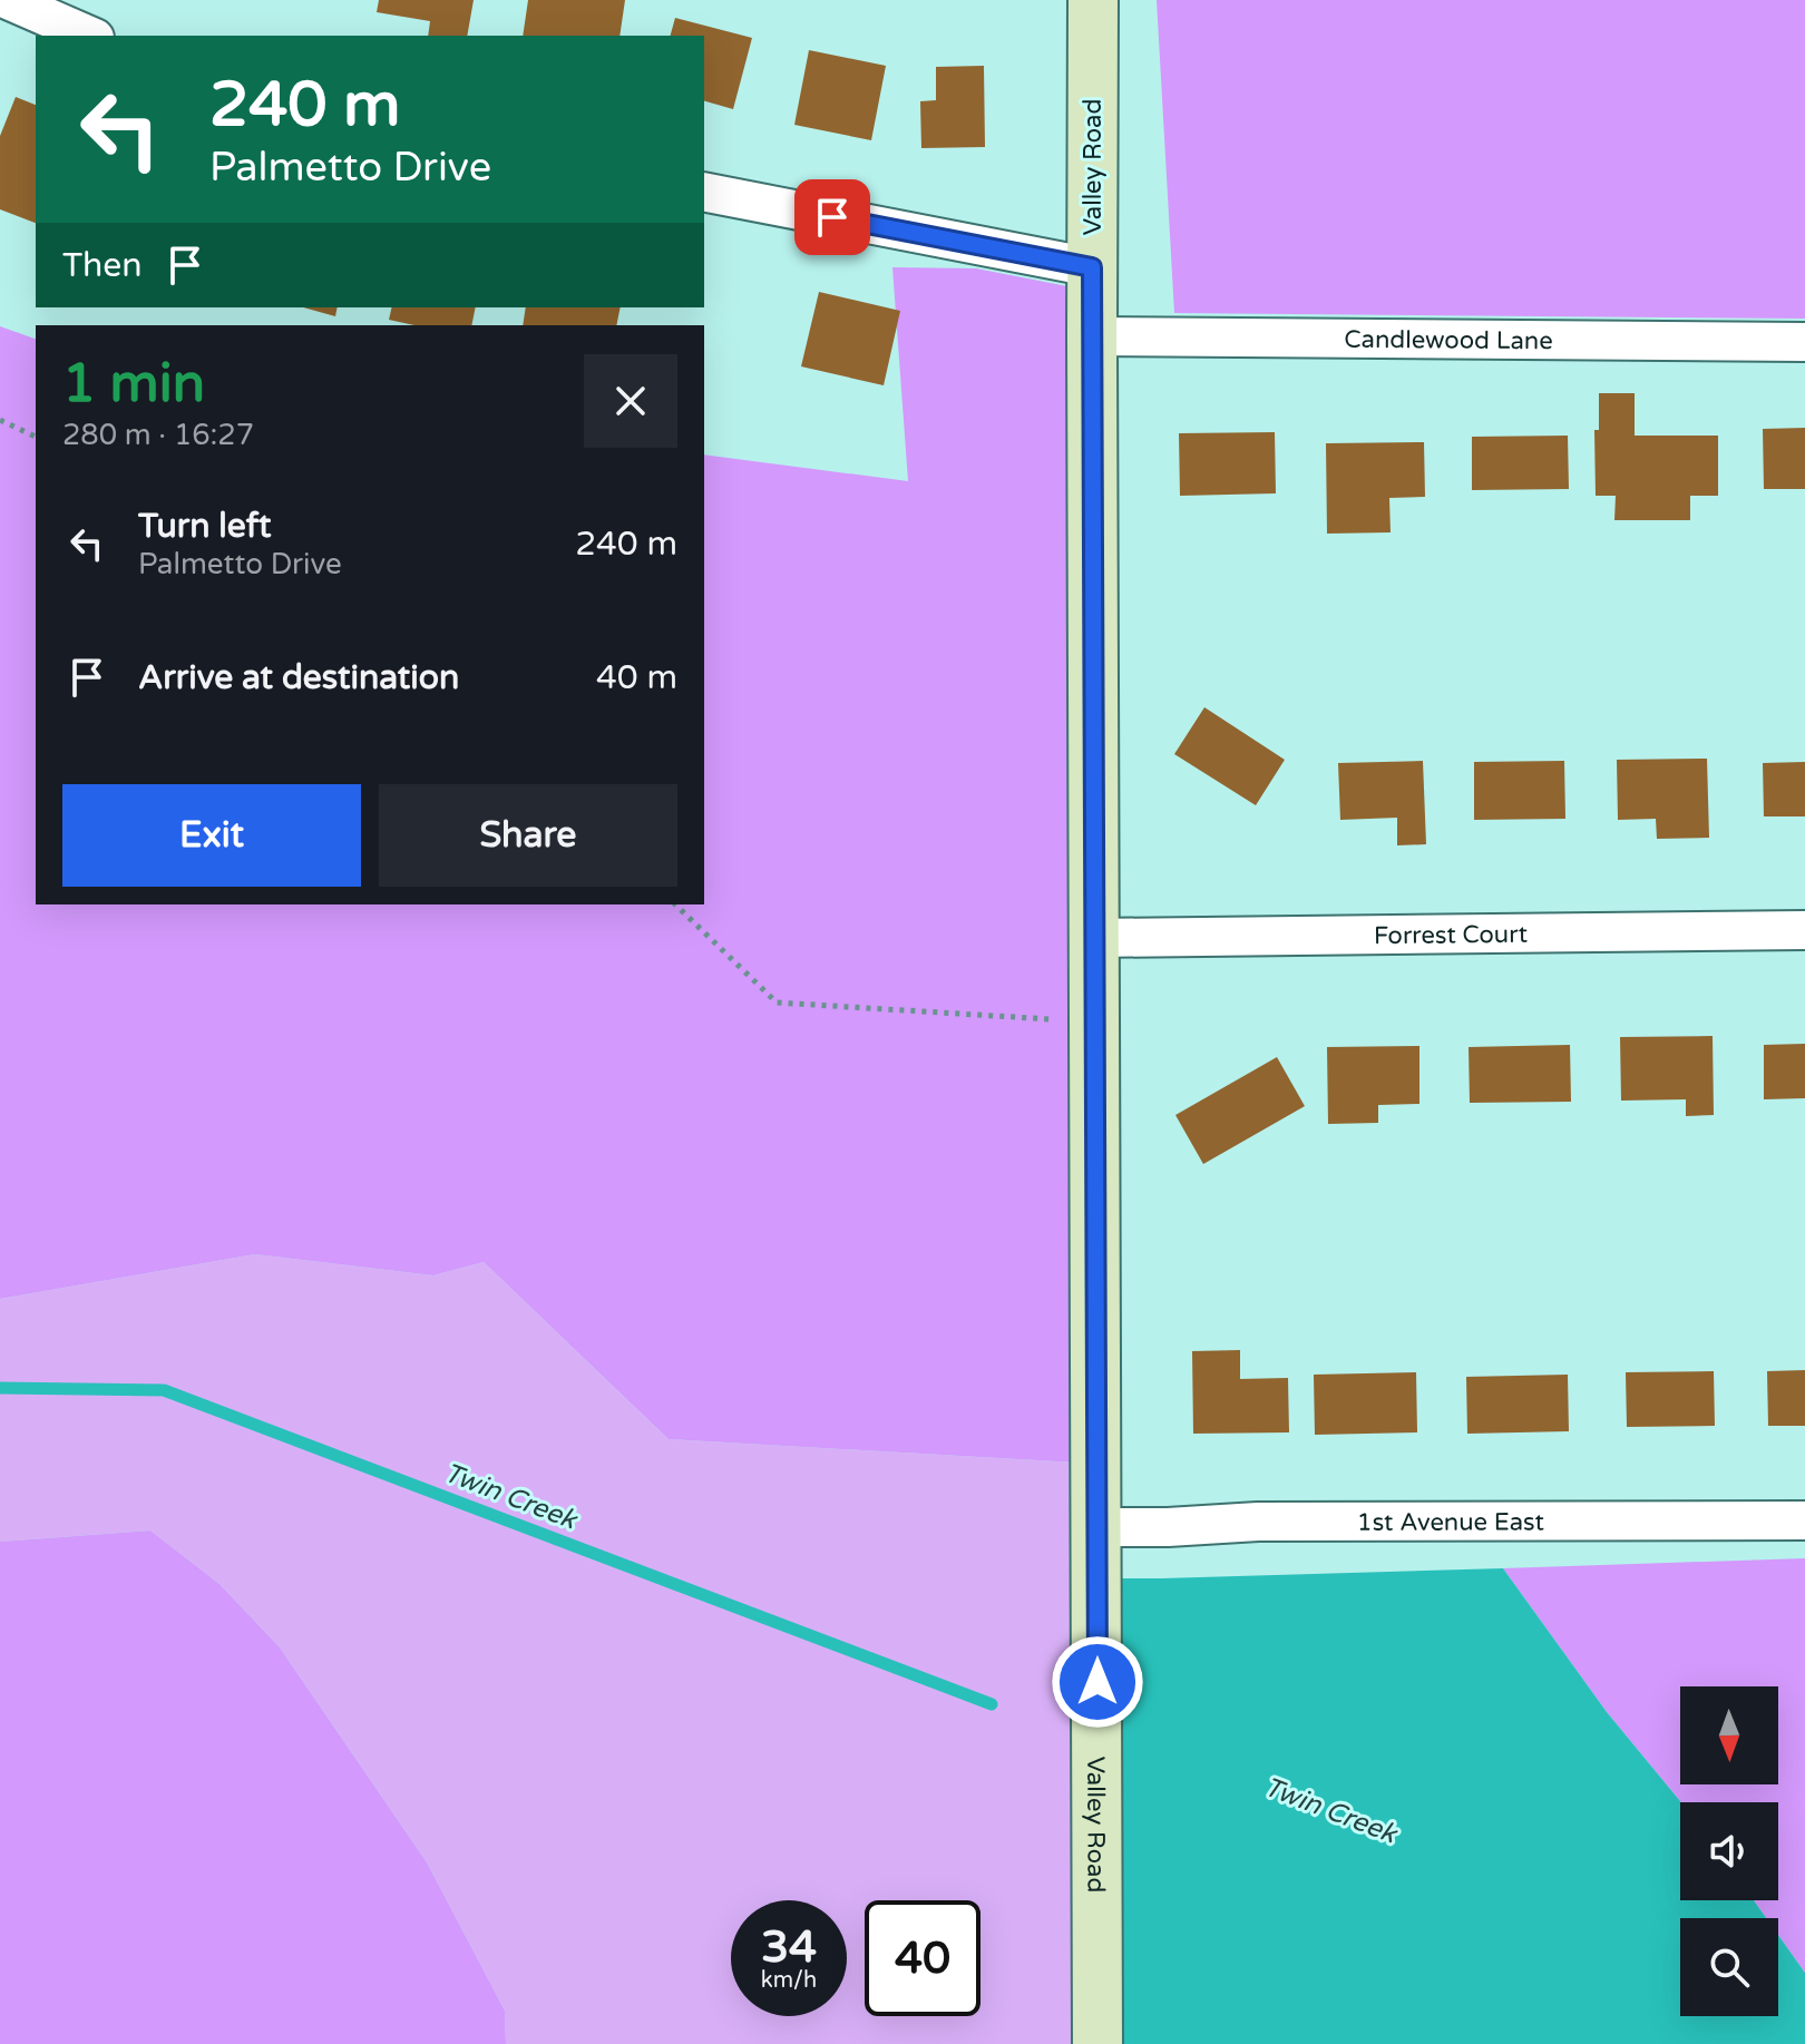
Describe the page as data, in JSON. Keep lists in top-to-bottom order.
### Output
{
  "streets": {
    "street": [
      "Valley Road",
      "Candlewood Lane",
      "Forrest Court",
      "1st Avenue East"
    ]
  },
  "crossings": [
    ["Valley Road", "Candlewood Lane"],
    ["Valley Road", "Forrest Court"],
    ["Valley Road", "1st Avenue East"]
  ],
  "water": ["Twin Creek"],
  "north": "bottom",
  "page": {
    "turn": ["240 m", "Palmetto Drive"],
    "then": "Then",
    "heading": ["1 min", "280 m · 16:27"],
    "list": [
      {
        "name": "Turn left",
        "note": "Palmetto Drive",
        "value": "240 m"
      },
      {
        "name": "Arrive at destination",
        "value": "40 m"
      }
    ],
    "buttons": ["Exit", "Share"],
    "speed": "34 km/h",
    "limit": "40"
  }
}
